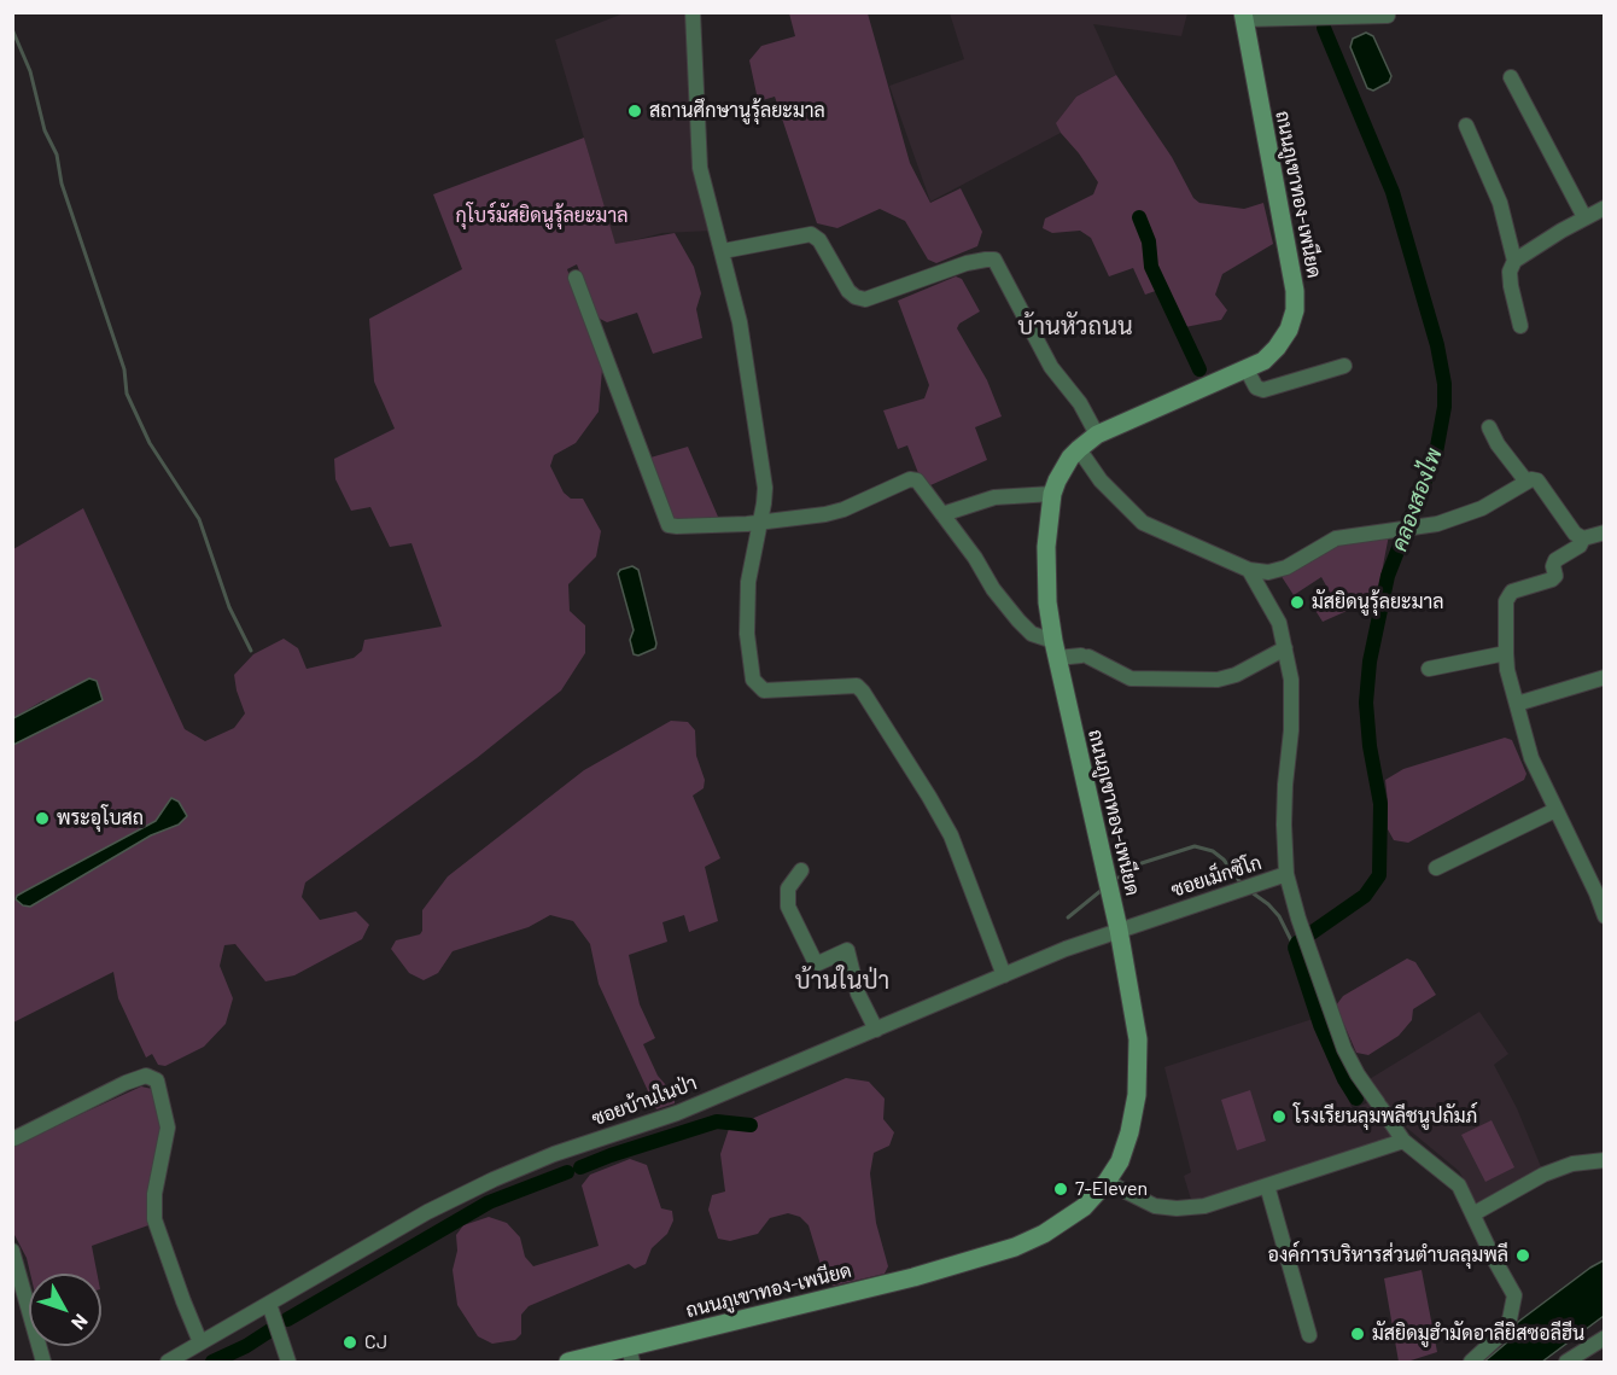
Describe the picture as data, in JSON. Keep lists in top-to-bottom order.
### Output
{
  "streets": {
    "street": ["ถนนภูเขาทอง-เพนียด", "ซอยเม็กซิโก", "ซอยบ้านในป่า"]
  },
  "crossings": [
    ["ถนนภูเขาทอง-เพนียด", "ซอยเม็กซิโก"],
    ["ถนนภูเขาทอง-เพนียด", "ซอยบ้านในป่า"],
    ["ซอยเม็กซิโก", "ซอยบ้านในป่า"]
  ],
  "districts": ["บ้านหัวถนน", "บ้านในป่า"],
  "water": ["คลองสองไพ"],
  "parks": ["กุโบร์มัสยิดนูรุ้ลยะมาล"],
  "places": [
    "สถานศึกษานูรุ้ลยะมาล",
    "มัสยิดนูรุ้ลยะมาล",
    "พระอุโบสถ",
    "โรงเรียนลุมพลีชนูปถัมภ์",
    "7-Eleven",
    "องค์การบริหารส่วนตำบลลุมพลี",
    "มัสยิดมูฮำมัดอาลียิสซอลีฮีน",
    "CJ"
  ],
  "north": "bottom right"
}
